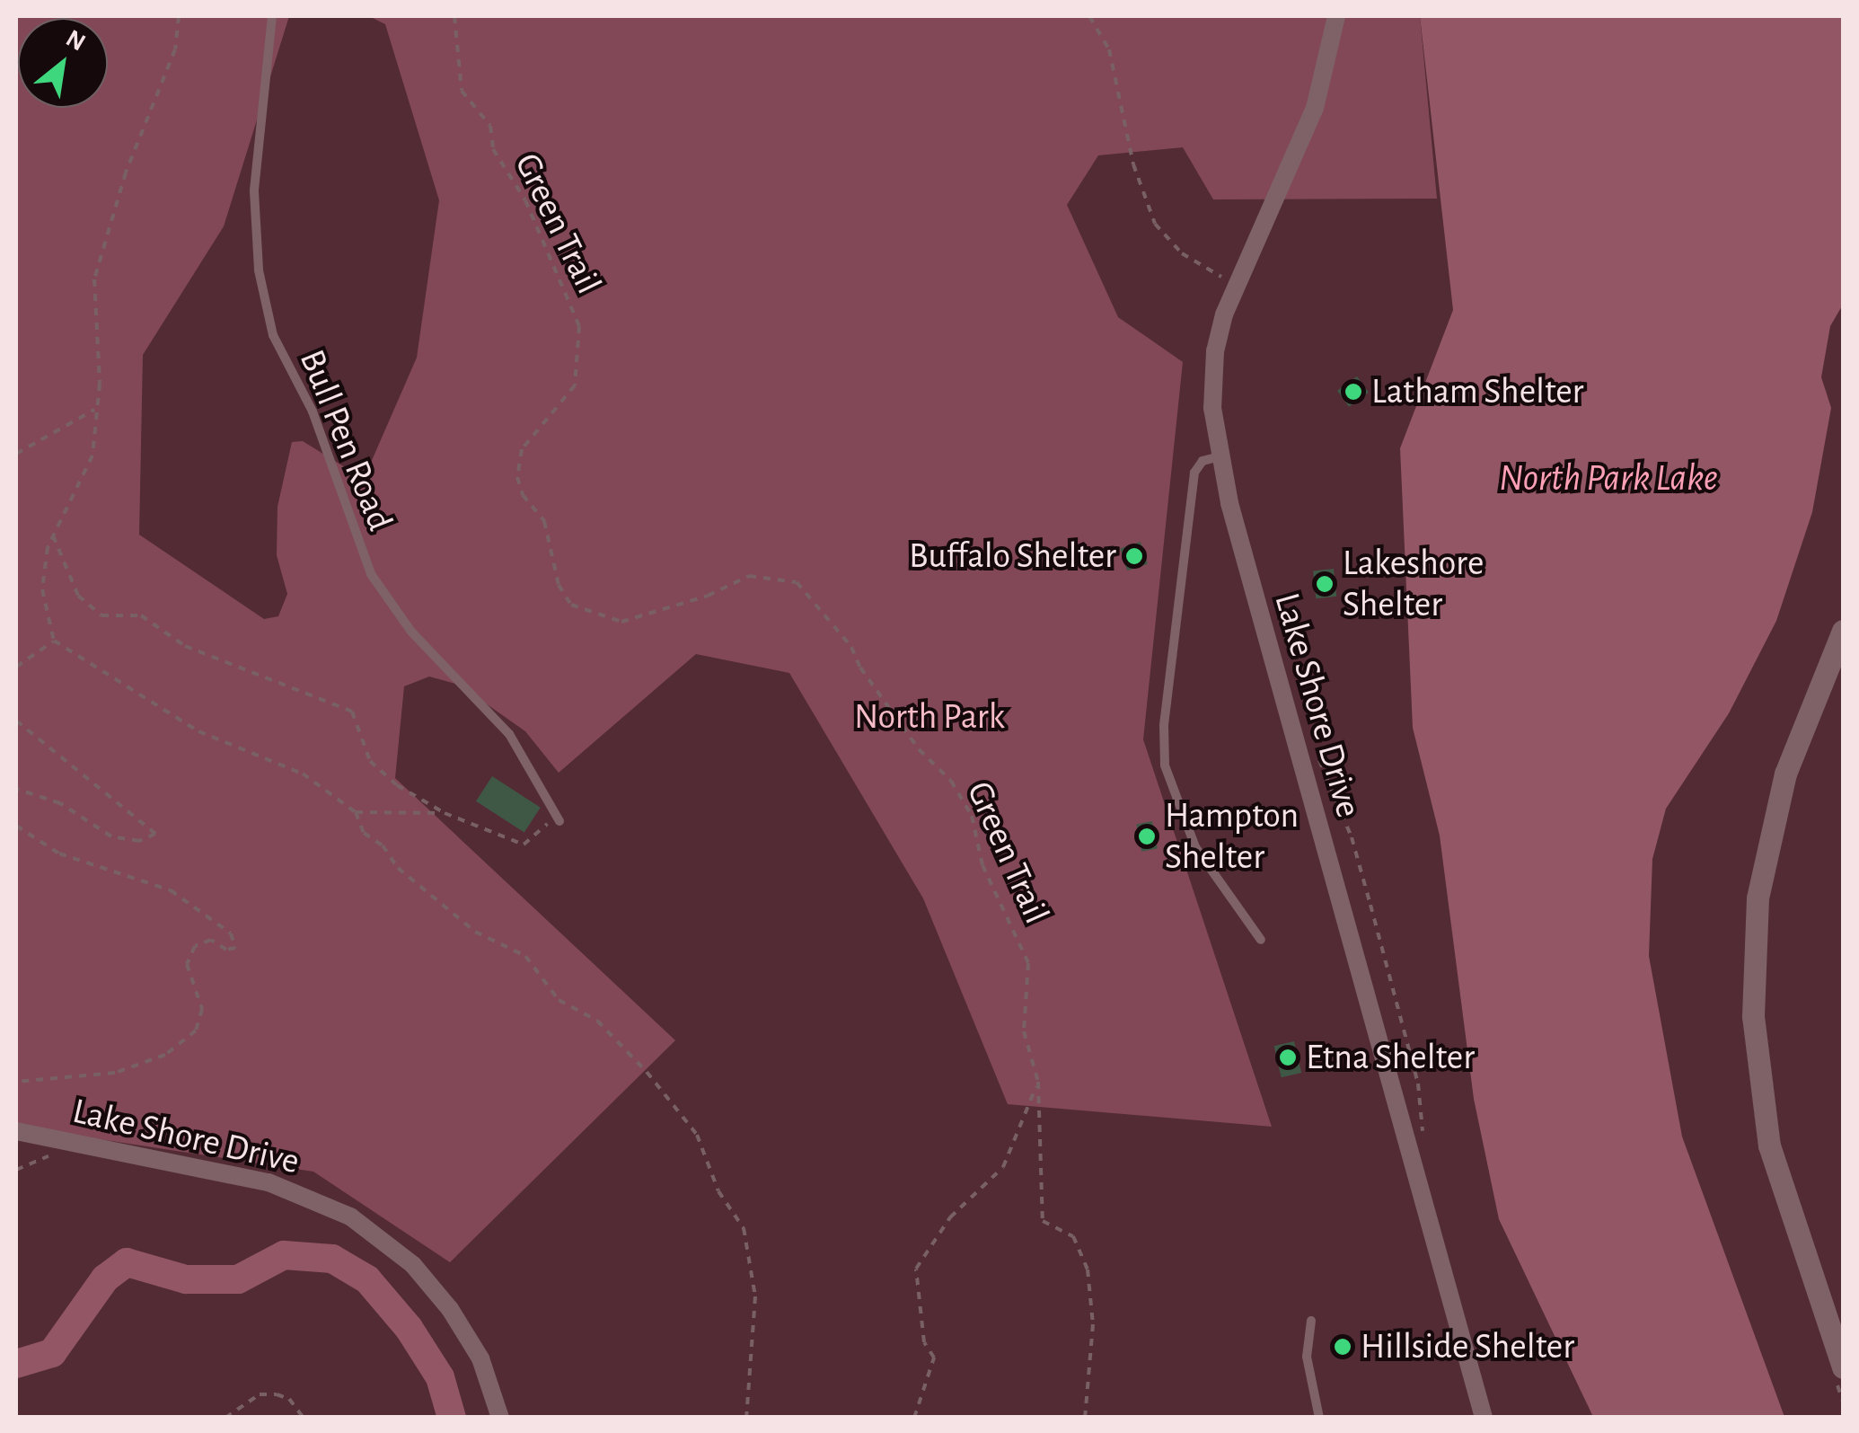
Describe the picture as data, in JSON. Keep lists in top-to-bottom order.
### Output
{
  "streets": {
    "street": ["Lake Shore Drive"],
    "lane": ["Bull Pen Road"],
    "path": ["Green Trail"]
  },
  "water": ["North Park Lake"],
  "parks": ["North Park"],
  "places": [
    "Latham Shelter",
    "Buffalo Shelter",
    "Lakeshore Shelter",
    "Hampton Shelter",
    "Etna Shelter",
    "Hillside Shelter"
  ],
  "north": "top right"
}
